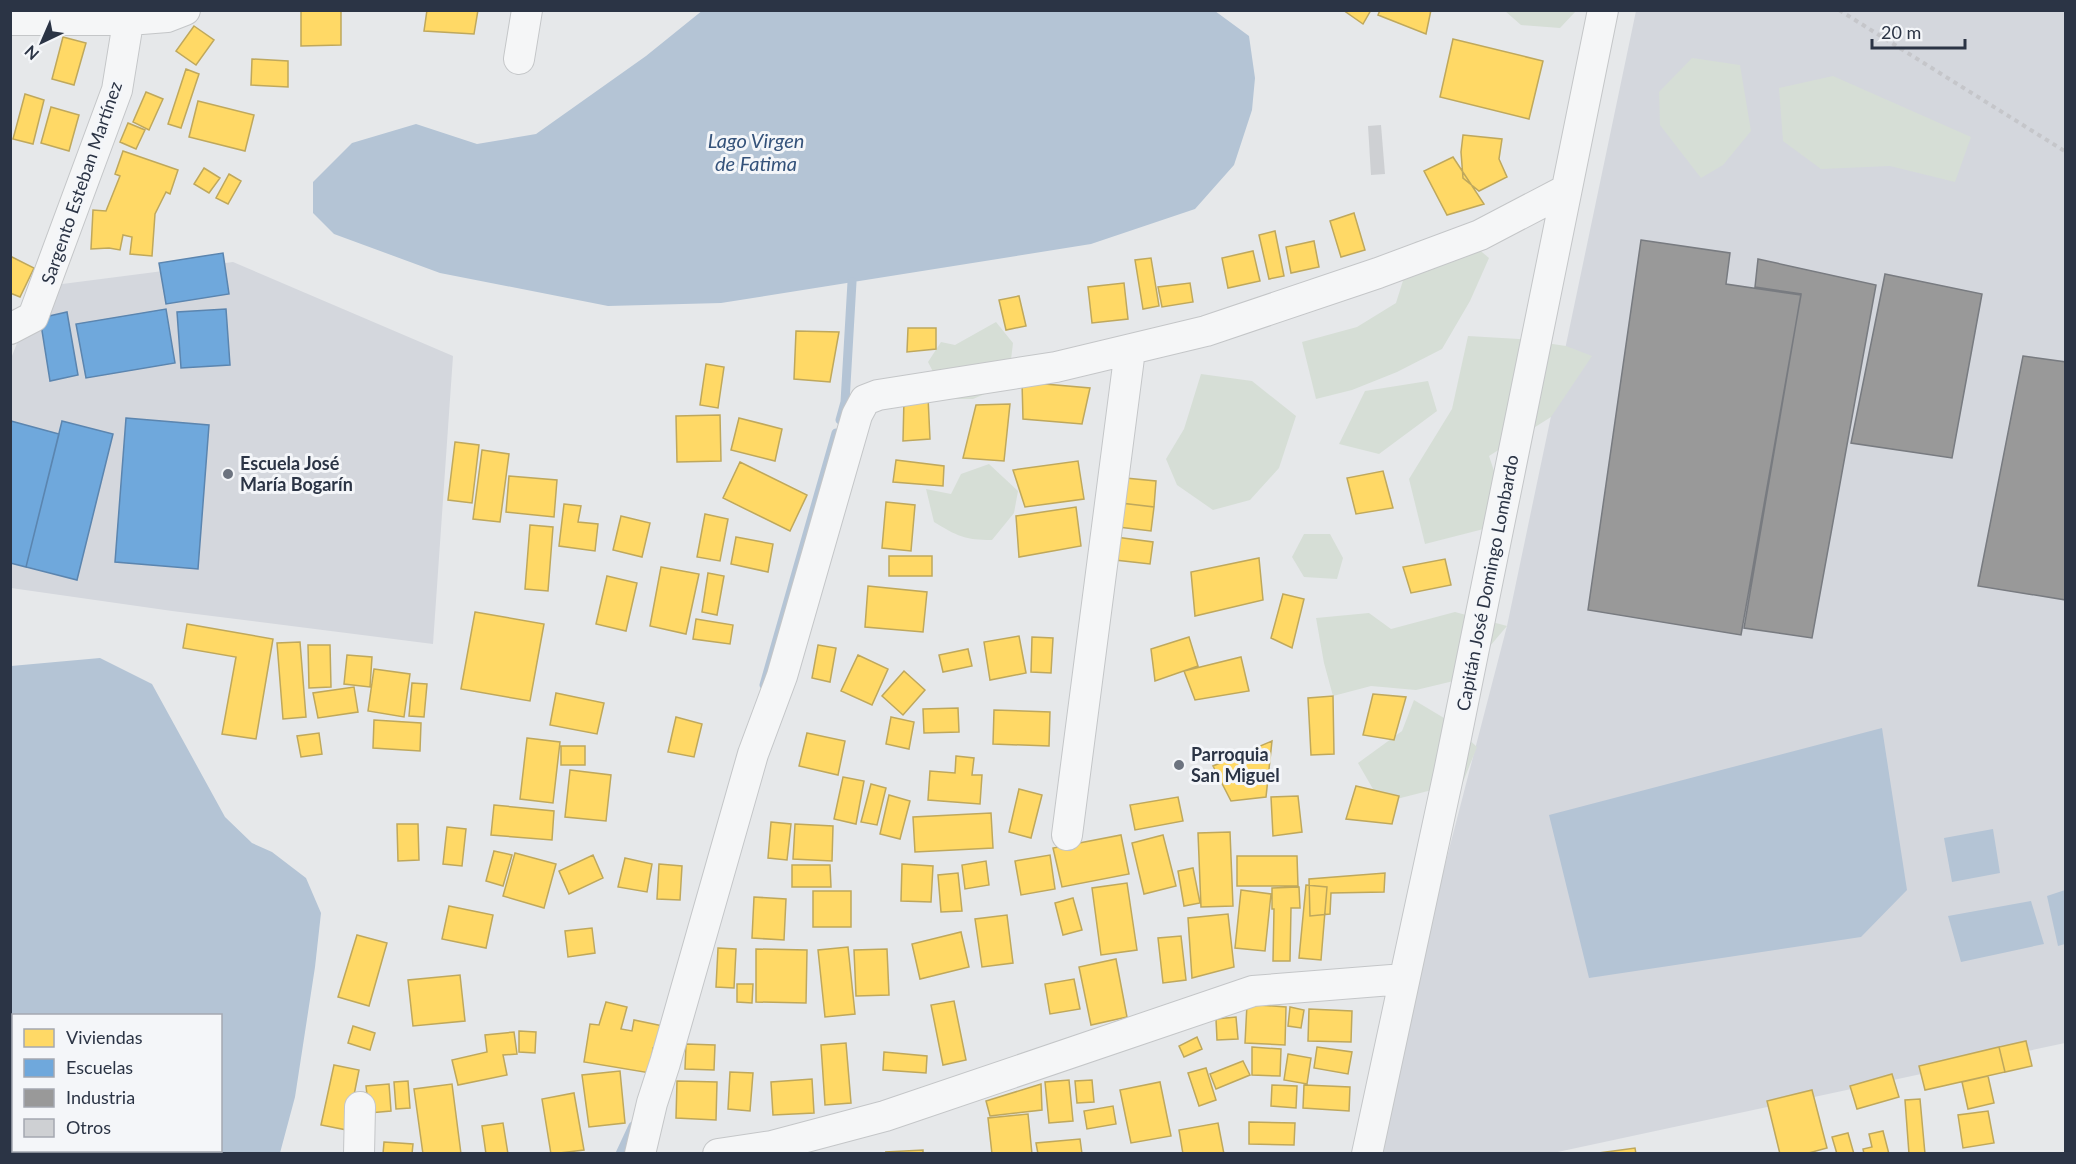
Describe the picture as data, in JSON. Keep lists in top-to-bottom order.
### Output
{
  "streets": {
    "street": ["Sargento Esteban Martínez", "Capitán José Domingo Lombardo"]
  },
  "water": ["Lago Virgen de Fatima"],
  "places": ["Escuela José María Bogarín", "Parroquia San Miguel"],
  "legend": [
    "Viviendas",
    "Escuelas",
    "Industria",
    "Otros"
  ],
  "scale_bar": "20 m",
  "north": "bottom left"
}
